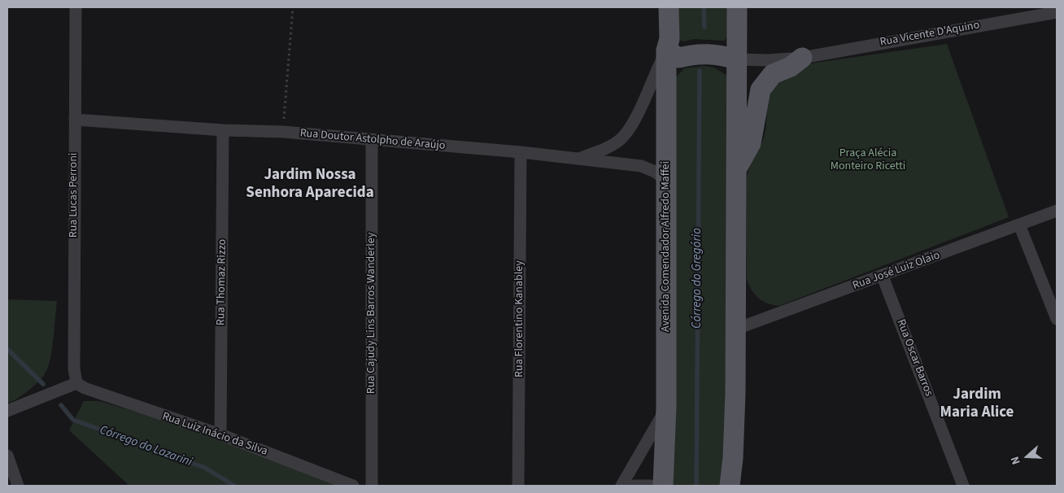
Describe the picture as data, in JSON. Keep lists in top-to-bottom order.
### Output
{
  "streets": {
    "main road": ["Avenida Comendador Alfredo Maffei"],
    "street": [
      "Rua Vicente D'Aquino",
      "Rua Doutor Astolpho de Araújo",
      "Rua Lucas Perroni",
      "Rua José Luiz Olaio",
      "Rua Thomaz Rizzo",
      "Rua Cajudy Lins Barros Wanderley",
      "Rua Florentino Kanabley",
      "Rua Oscar Barros",
      "Rua Luiz Inácio da Silva"
    ]
  },
  "crossings": [
    ["Rua Doutor Astolpho de Araújo", "Rua Lucas Perroni"],
    ["Rua Doutor Astolpho de Araújo", "Avenida Comendador Alfredo Maffei"],
    ["Rua Doutor Astolpho de Araújo", "Rua Thomaz Rizzo"],
    ["Rua Doutor Astolpho de Araújo", "Rua Cajudy Lins Barros Wanderley"],
    ["Rua Doutor Astolpho de Araújo", "Rua Florentino Kanabley"],
    ["Rua Lucas Perroni", "Rua Luiz Inácio da Silva"],
    ["Rua José Luiz Olaio", "Rua Oscar Barros"],
    ["Rua Thomaz Rizzo", "Rua Luiz Inácio da Silva"]
  ],
  "districts": ["Jardim Nossa Senhora Aparecida", "Jardim Maria Alice"],
  "water": ["Córrego do Gregório", "Córrego do Lazarini"],
  "parks": ["Praça Alécia Monteiro Ricetti"],
  "north": "left"
}
